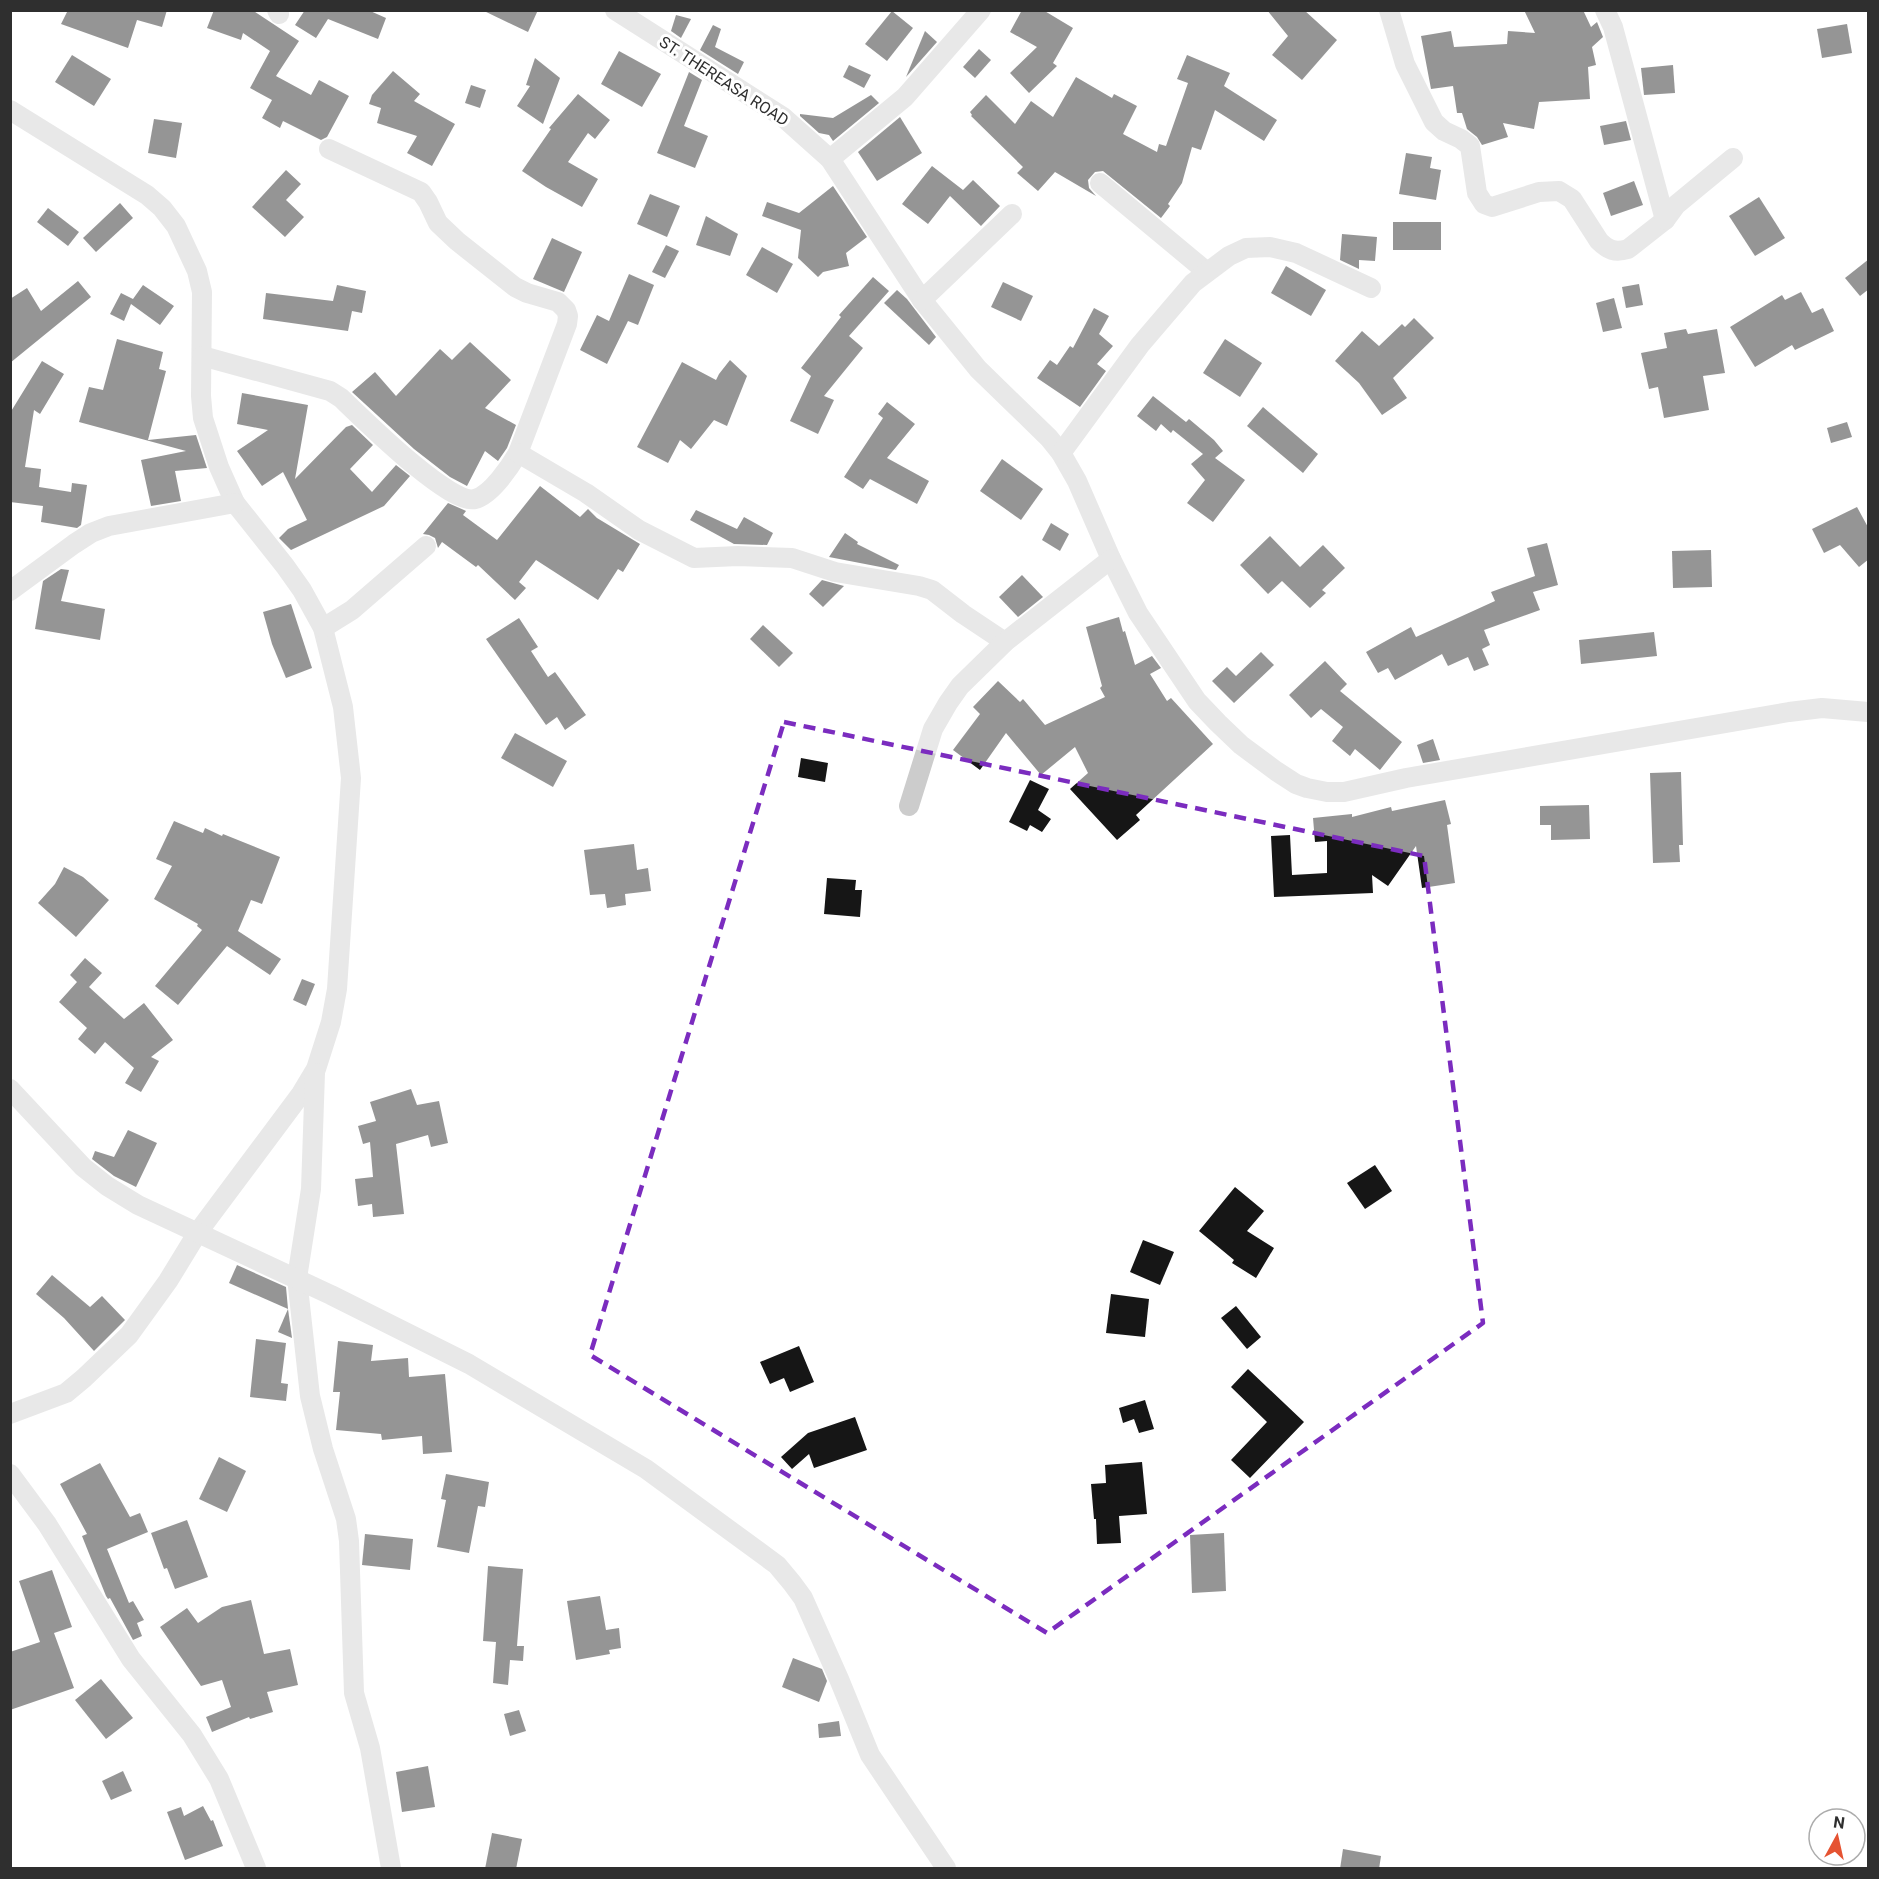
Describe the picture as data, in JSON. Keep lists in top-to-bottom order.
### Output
{
  "streets": {
    "street": ["ST. THEREASA ROAD"]
  },
  "north": "top"
}
